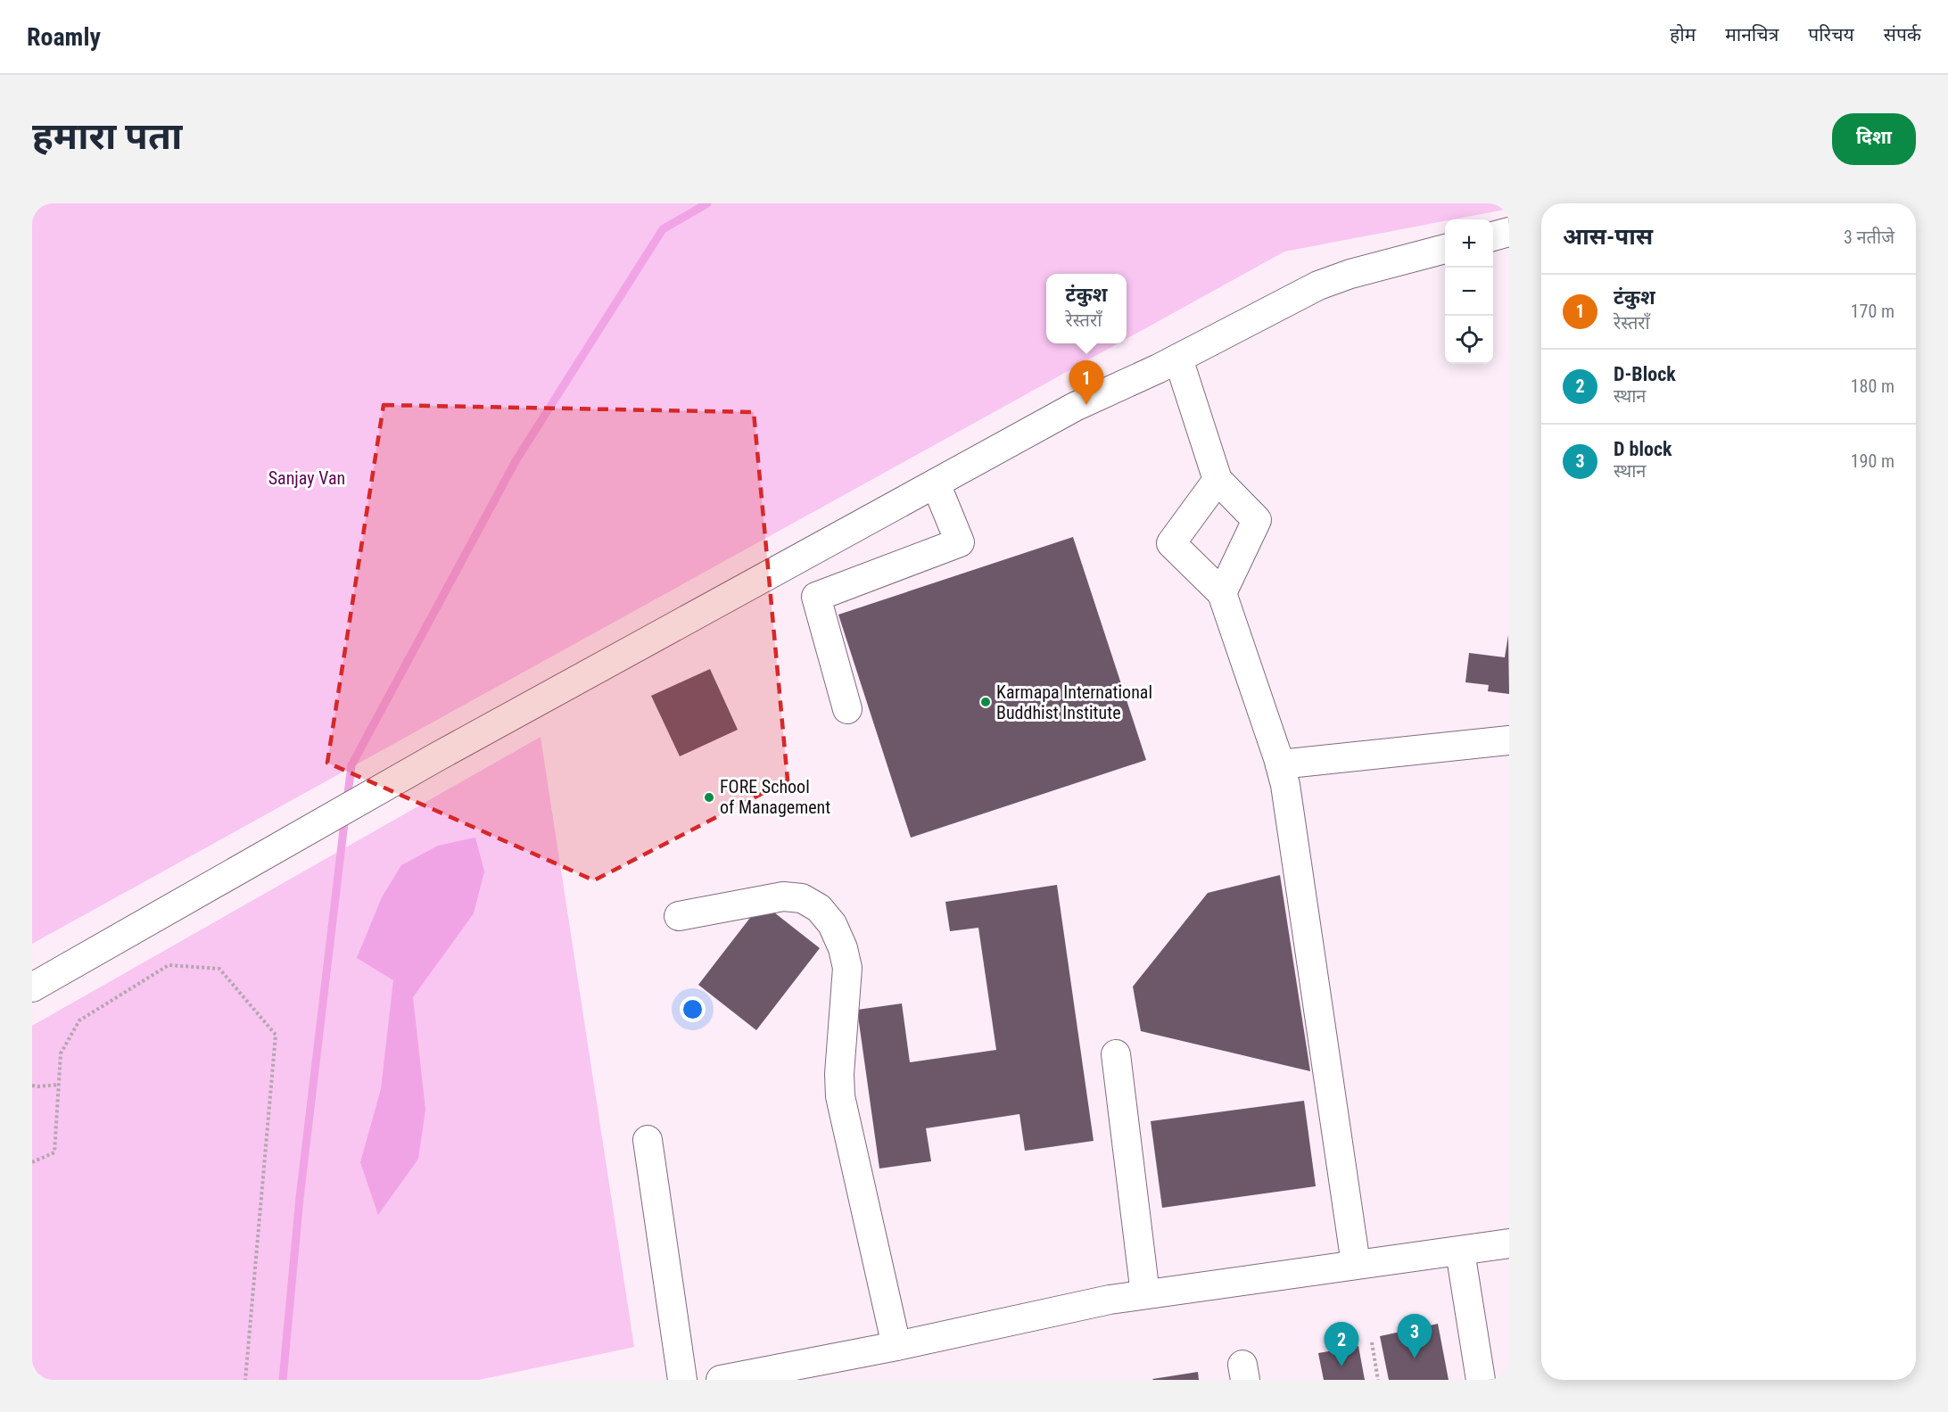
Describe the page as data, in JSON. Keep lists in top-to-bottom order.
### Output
{
  "parks": ["Sanjay Van"],
  "places": ["Karmapa International Buddhist Institute", "FORE School of Management"],
  "page": {
    "header": "Roamly",
    "nav": [
      "होम",
      "मानचित्र",
      "परिचय",
      "संपर्क"
    ],
    "buttons": "दिशा",
    "title": "हमारा पता",
    "heading": ["आस-पास", "3 नतीजे"],
    "map_buttons": ["+", "−"],
    "list": [
      {
        "mark": "1",
        "name": "टंकुश",
        "note": "रेस्तराँ",
        "value": "170 m"
      },
      {
        "mark": "2",
        "name": "D-Block",
        "note": "स्थान",
        "value": "180 m"
      },
      {
        "mark": "3",
        "name": "D block",
        "note": "स्थान",
        "value": "190 m"
      }
    ],
    "popup": ["टंकुश", "रेस्तराँ"],
    "pins": ["1", "3", "2"]
  }
}
